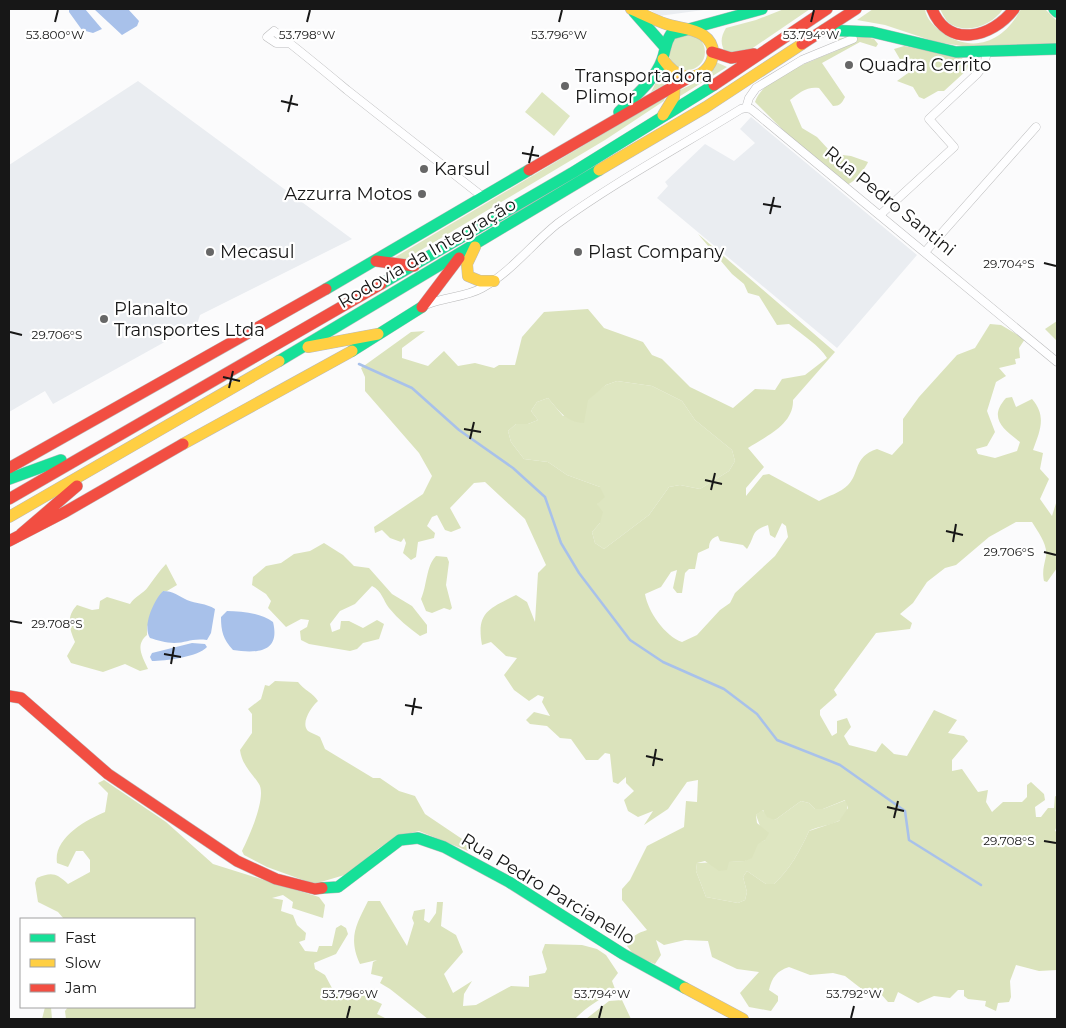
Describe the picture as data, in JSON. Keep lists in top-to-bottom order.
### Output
{
  "streets": {
    "main road": ["Rodovia da Integração", "Rua Pedro Parcianello"],
    "street": ["Rua Pedro Santini"]
  },
  "places": [
    "Quadra Cerrito",
    "Transportadora Plimor",
    "Karsul",
    "Azzurra Motos",
    "Mecasul",
    "Plast Company",
    "Planalto Transportes Ltda"
  ],
  "legend": ["Fast", "Slow", "Jam"],
  "coordinates": [
    "53.800°W",
    "53.798°W",
    "53.796°W",
    "53.794°W",
    "29.704°S",
    "29.706°S",
    "29.708°S",
    "53.792°W"
  ]
}
